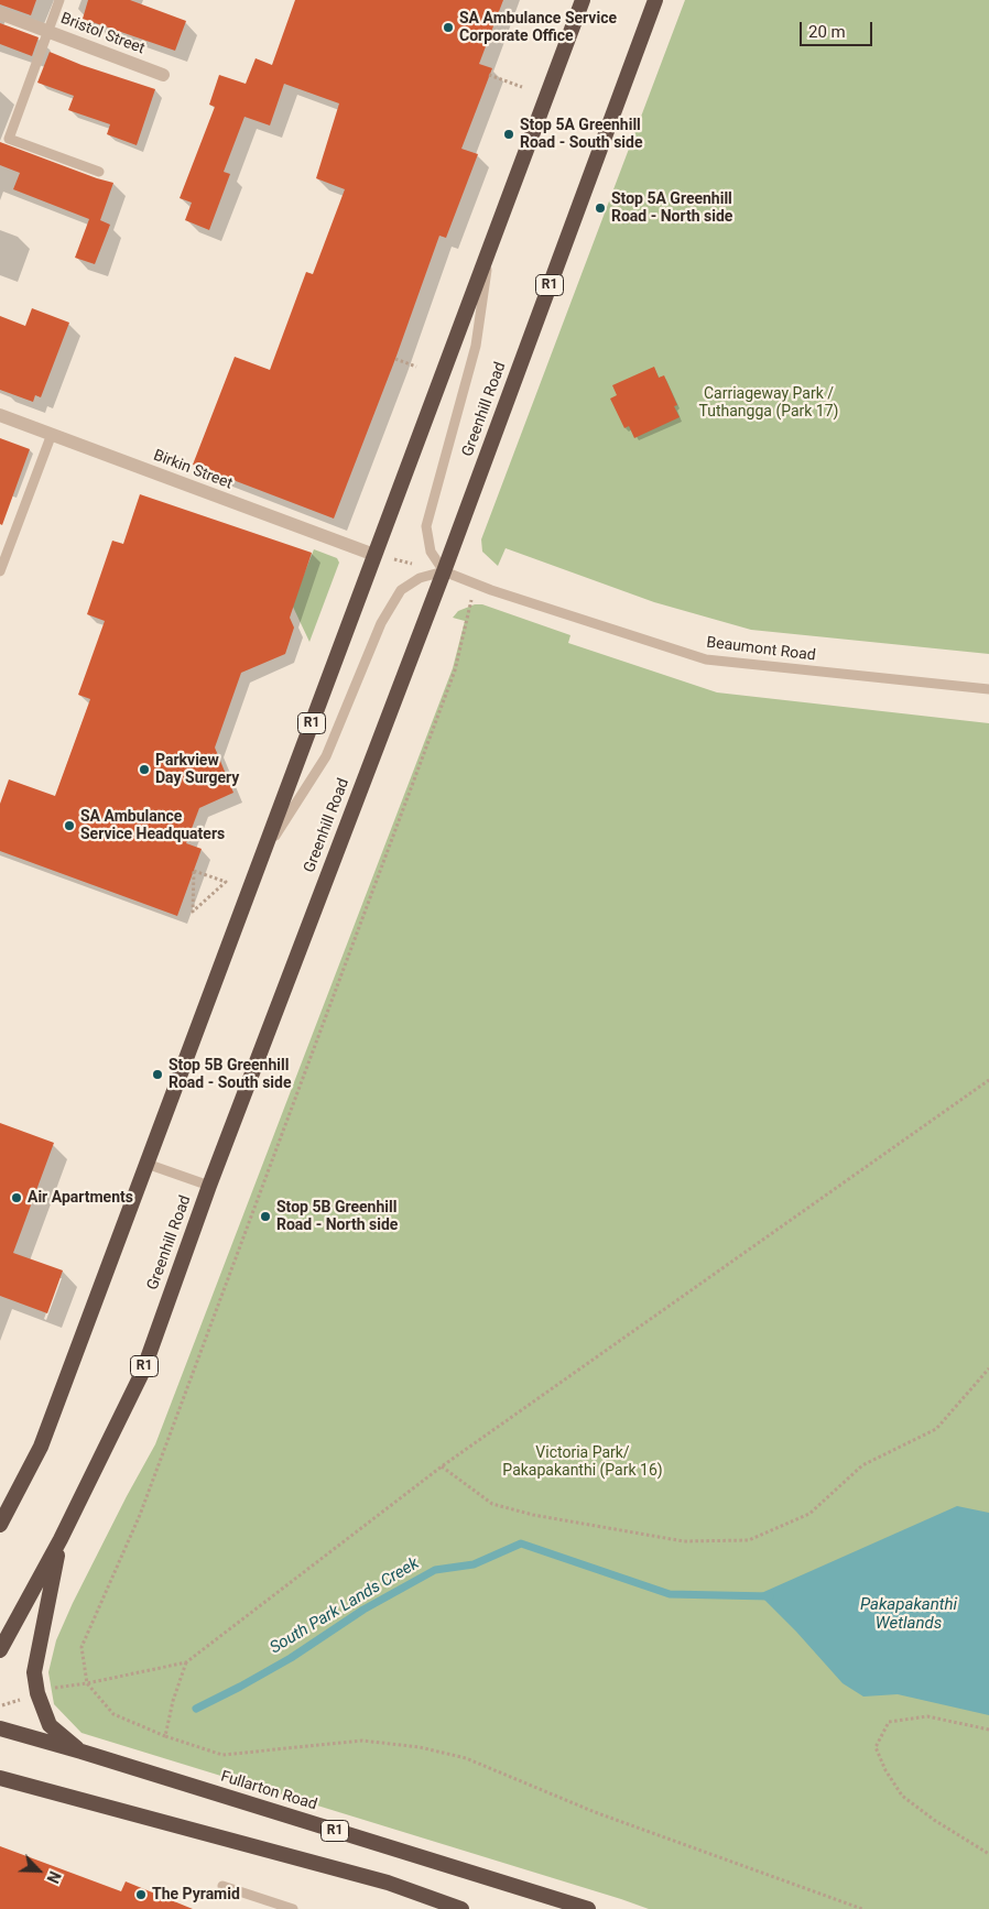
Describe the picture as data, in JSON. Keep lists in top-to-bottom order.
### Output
{
  "streets": {
    "highway": ["R1", "Greenhill Road", "Fullarton Road"],
    "street": ["Bristol Street", "Birkin Street"],
    "lane": ["Beaumont Road"]
  },
  "crossings": [
    ["R1", "Greenhill Road"],
    ["R1", "Birkin Street"],
    ["R1", "Fullarton Road"],
    ["Greenhill Road", "Beaumont Road"]
  ],
  "water": ["Pakapakanthi Wetlands", "South Park Lands Creek"],
  "parks": ["Carriageway Park / Tuthangga (Park 17)", "Victoria Park/ Pakapakanthi (Park 16)"],
  "places": [
    "SA Ambulance Service Corporate Office",
    "Stop 5A Greenhill Road - South side",
    "Stop 5A Greenhill Road - North side",
    "Parkview Day Surgery",
    "SA Ambulance Service Headquaters",
    "Stop 5B Greenhill Road - South side",
    "Air Apartments",
    "Stop 5B Greenhill Road - North side",
    "The Pyramid"
  ],
  "scale_bar": "20 m",
  "north": "bottom right"
}
